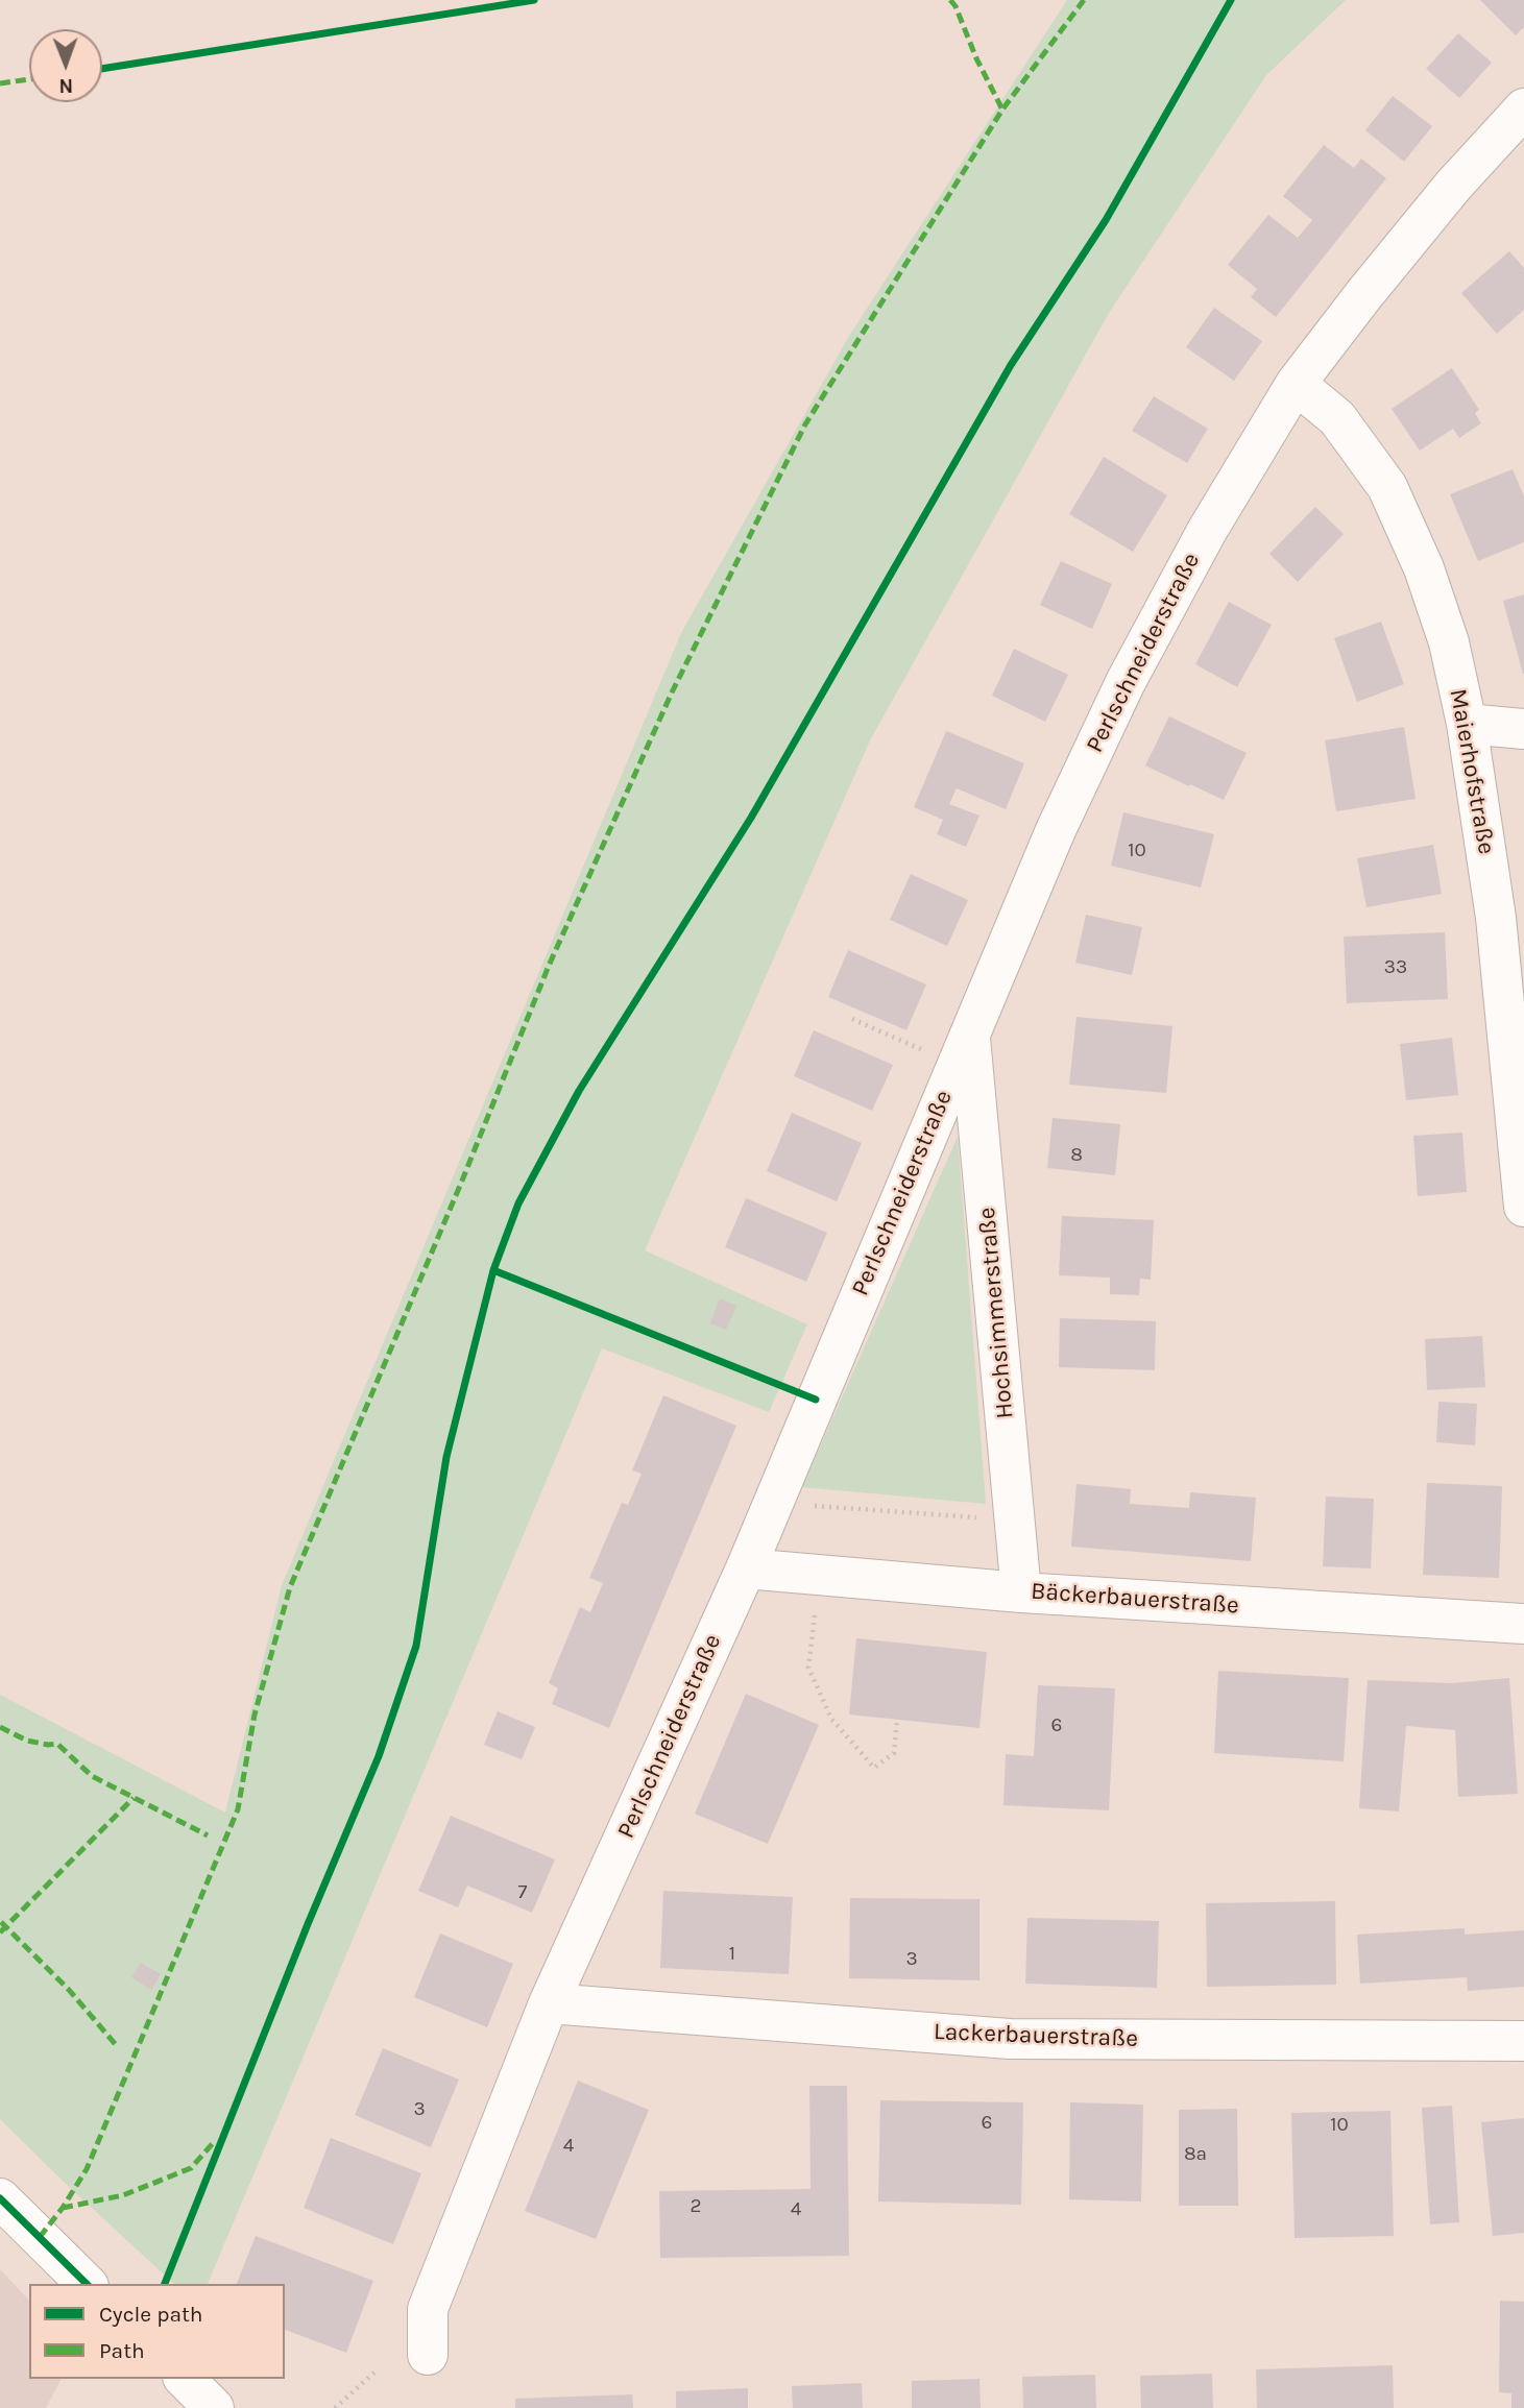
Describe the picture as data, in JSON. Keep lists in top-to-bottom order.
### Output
{
  "streets": {
    "street": [
      "Perlschneiderstraße",
      "Maierhofstraße",
      "Hochsimmerstraße",
      "Bäckerbauerstraße",
      "Lackerbauerstraße"
    ]
  },
  "crossings": [
    ["Perlschneiderstraße", "Maierhofstraße"],
    ["Perlschneiderstraße", "Hochsimmerstraße"],
    ["Perlschneiderstraße", "Bäckerbauerstraße"],
    ["Perlschneiderstraße", "Lackerbauerstraße"],
    ["Hochsimmerstraße", "Bäckerbauerstraße"]
  ],
  "house_numbers": [
    "10",
    "33",
    "8",
    "6",
    "7",
    "1",
    "3",
    "3",
    "6",
    "10",
    "4",
    "8a",
    "2",
    "4"
  ],
  "legend": ["Cycle path", "Path"],
  "north": "bottom"
}
